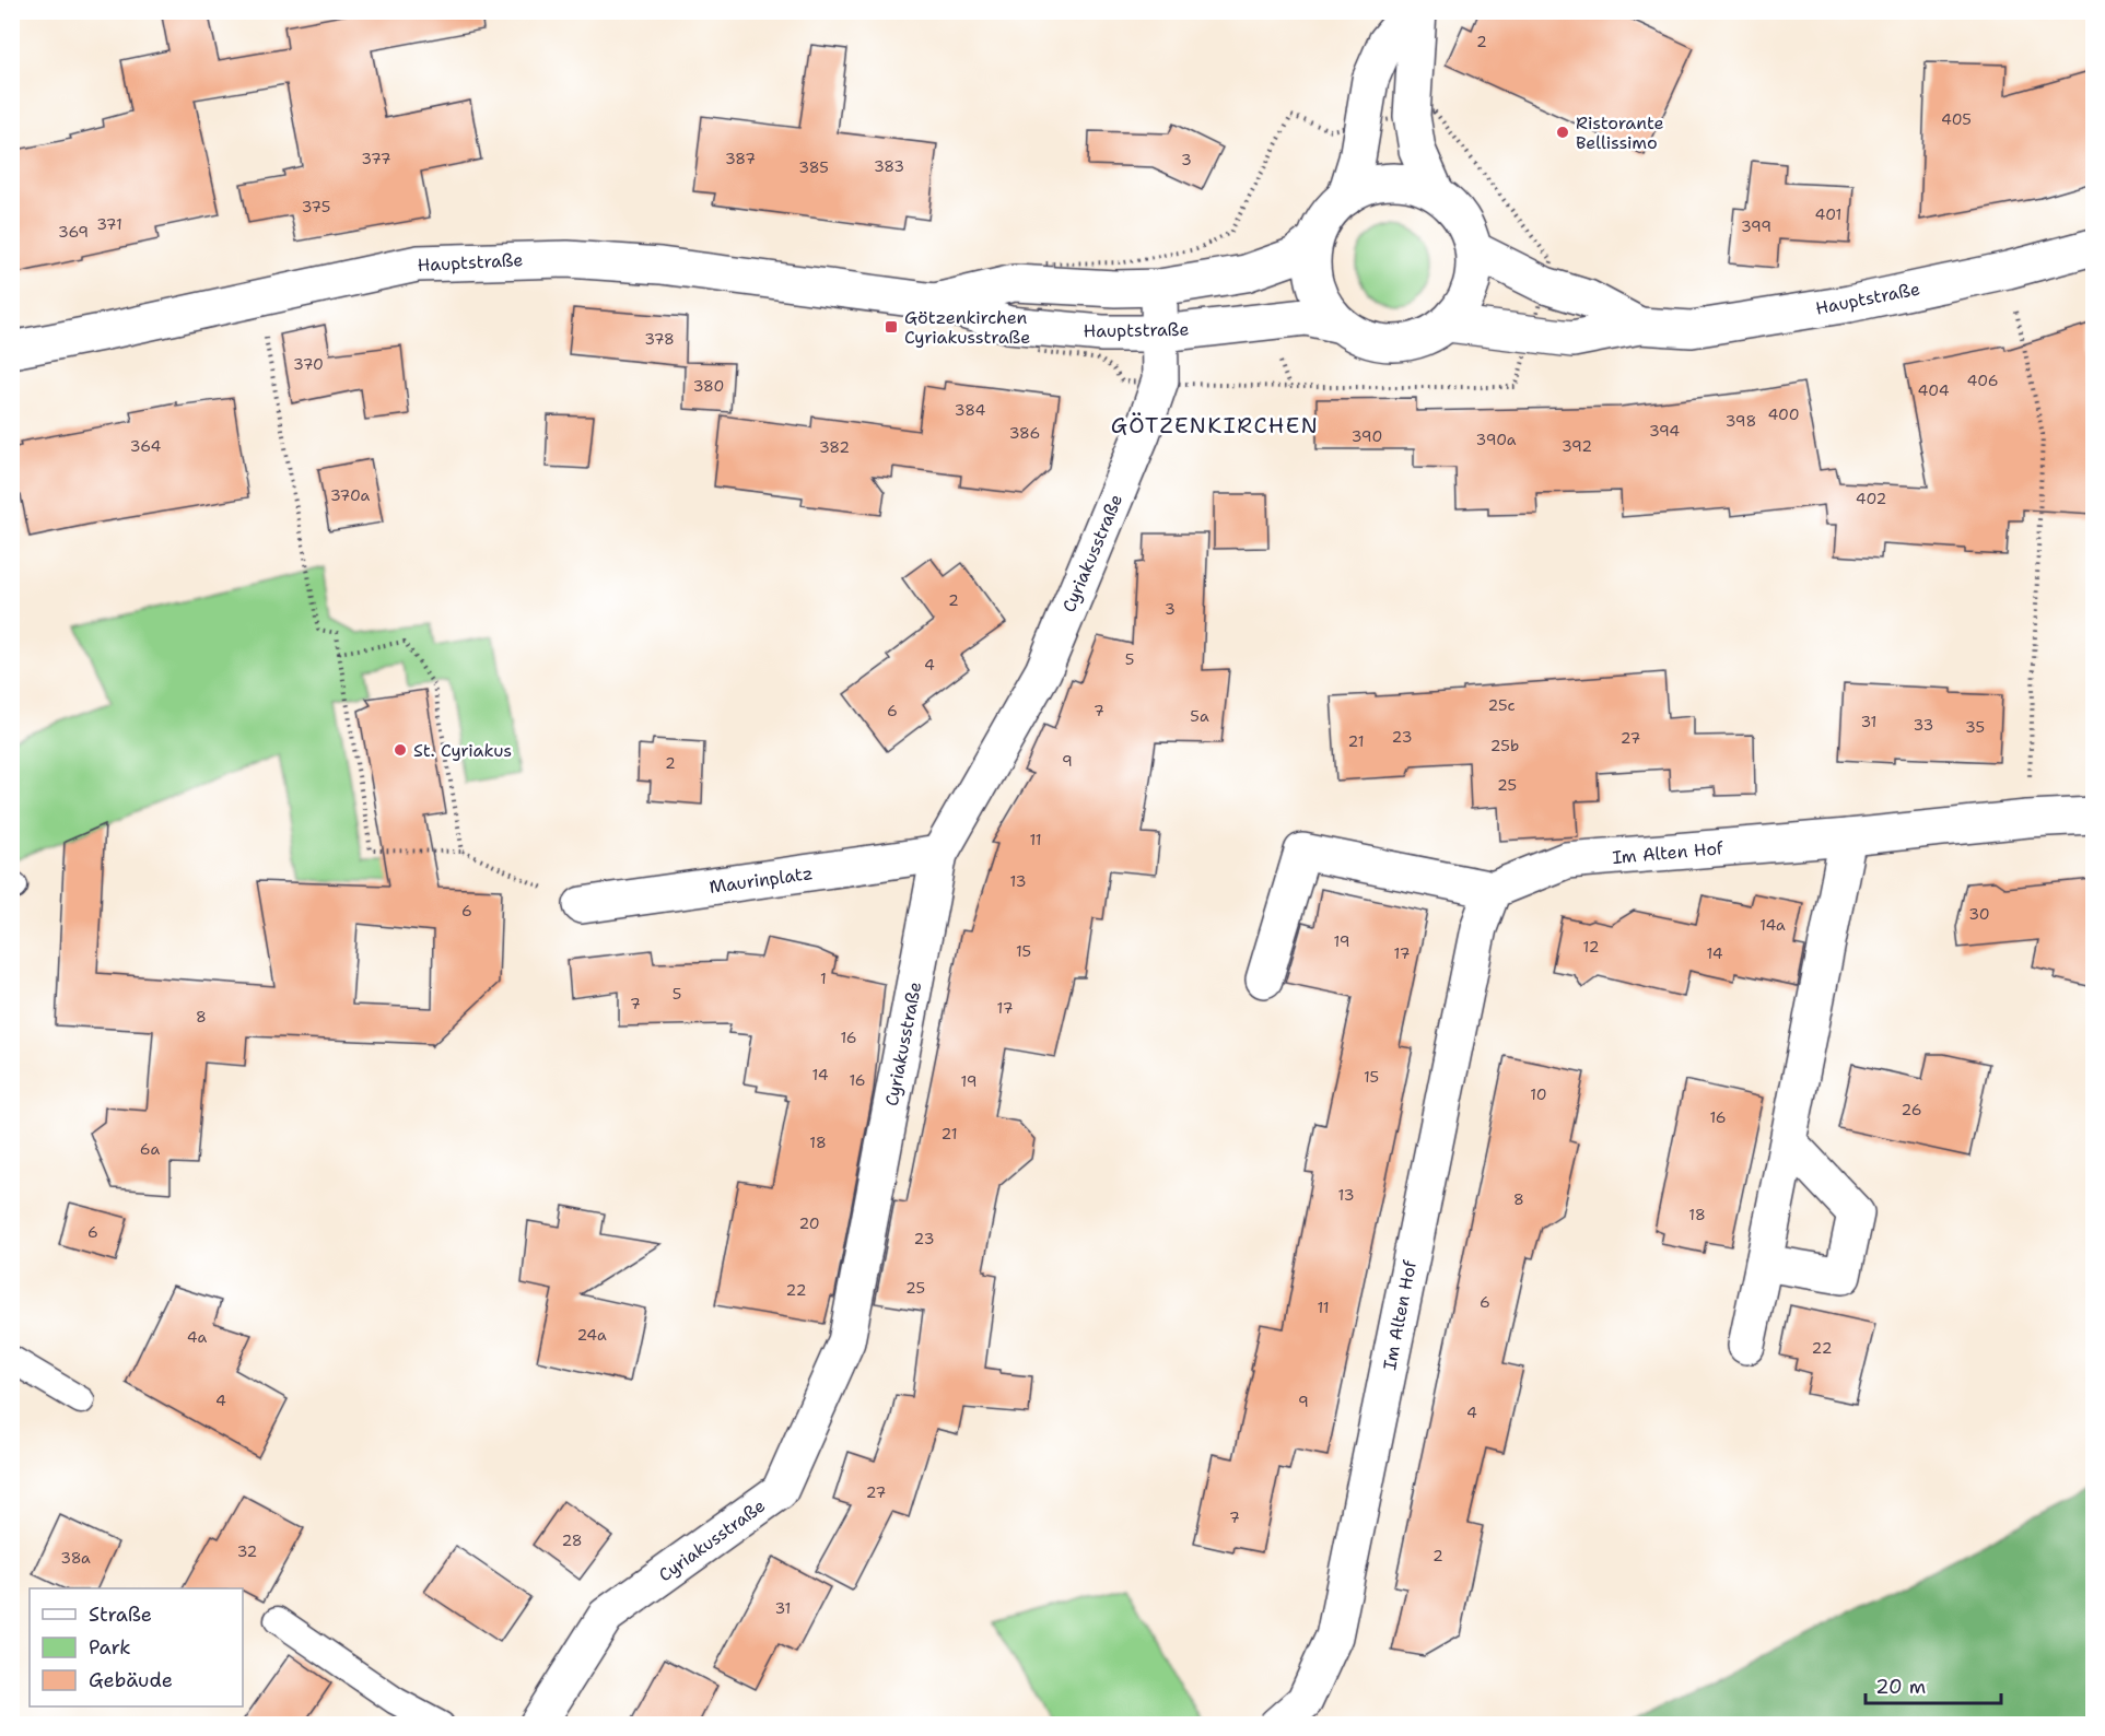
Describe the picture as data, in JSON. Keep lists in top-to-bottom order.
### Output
{
  "streets": {
    "street": [
      "Hauptstraße",
      "Cyriakusstraße",
      "Im Alten Hof",
      "Maurinplatz"
    ]
  },
  "crossings": [
    ["Hauptstraße", "Cyriakusstraße"],
    ["Cyriakusstraße", "Maurinplatz"]
  ],
  "districts": ["GÖTZENKIRCHEN"],
  "places": {
    "other": ["Ristorante Bellissimo", "St. Cyriakus"],
    "transit": ["Götzenkirchen Cyriakusstraße"]
  },
  "house_numbers": [
    "2",
    "405",
    "377",
    "387",
    "3",
    "383",
    "385",
    "375",
    "401",
    "371",
    "399",
    "369",
    "378",
    "370",
    "406",
    "380",
    "404",
    "384",
    "400",
    "398",
    "394",
    "386",
    "390",
    "390a",
    "364",
    "392",
    "382",
    "370a",
    "402",
    "2",
    "3",
    "5",
    "4",
    "25c",
    "6",
    "7",
    "5a",
    "31",
    "33",
    "35",
    "23",
    "27",
    "21",
    "25b",
    "9",
    "2",
    "25",
    "11",
    "13",
    "6",
    "30",
    "14a",
    "19",
    "12",
    "15",
    "17",
    "14",
    "1",
    "5",
    "7",
    "17",
    "8",
    "16",
    "14",
    "15",
    "16",
    "19",
    "10",
    "26",
    "16",
    "21",
    "18",
    "6a",
    "13",
    "8",
    "18",
    "20",
    "6",
    "23",
    "25",
    "22",
    "6",
    "11",
    "24a",
    "4a",
    "22",
    "4",
    "9",
    "4",
    "27",
    "7",
    "28",
    "32",
    "2",
    "38a",
    "31"
  ],
  "legend": ["Straße", "Park", "Gebäude"],
  "scale_bar": "20 m"
}
